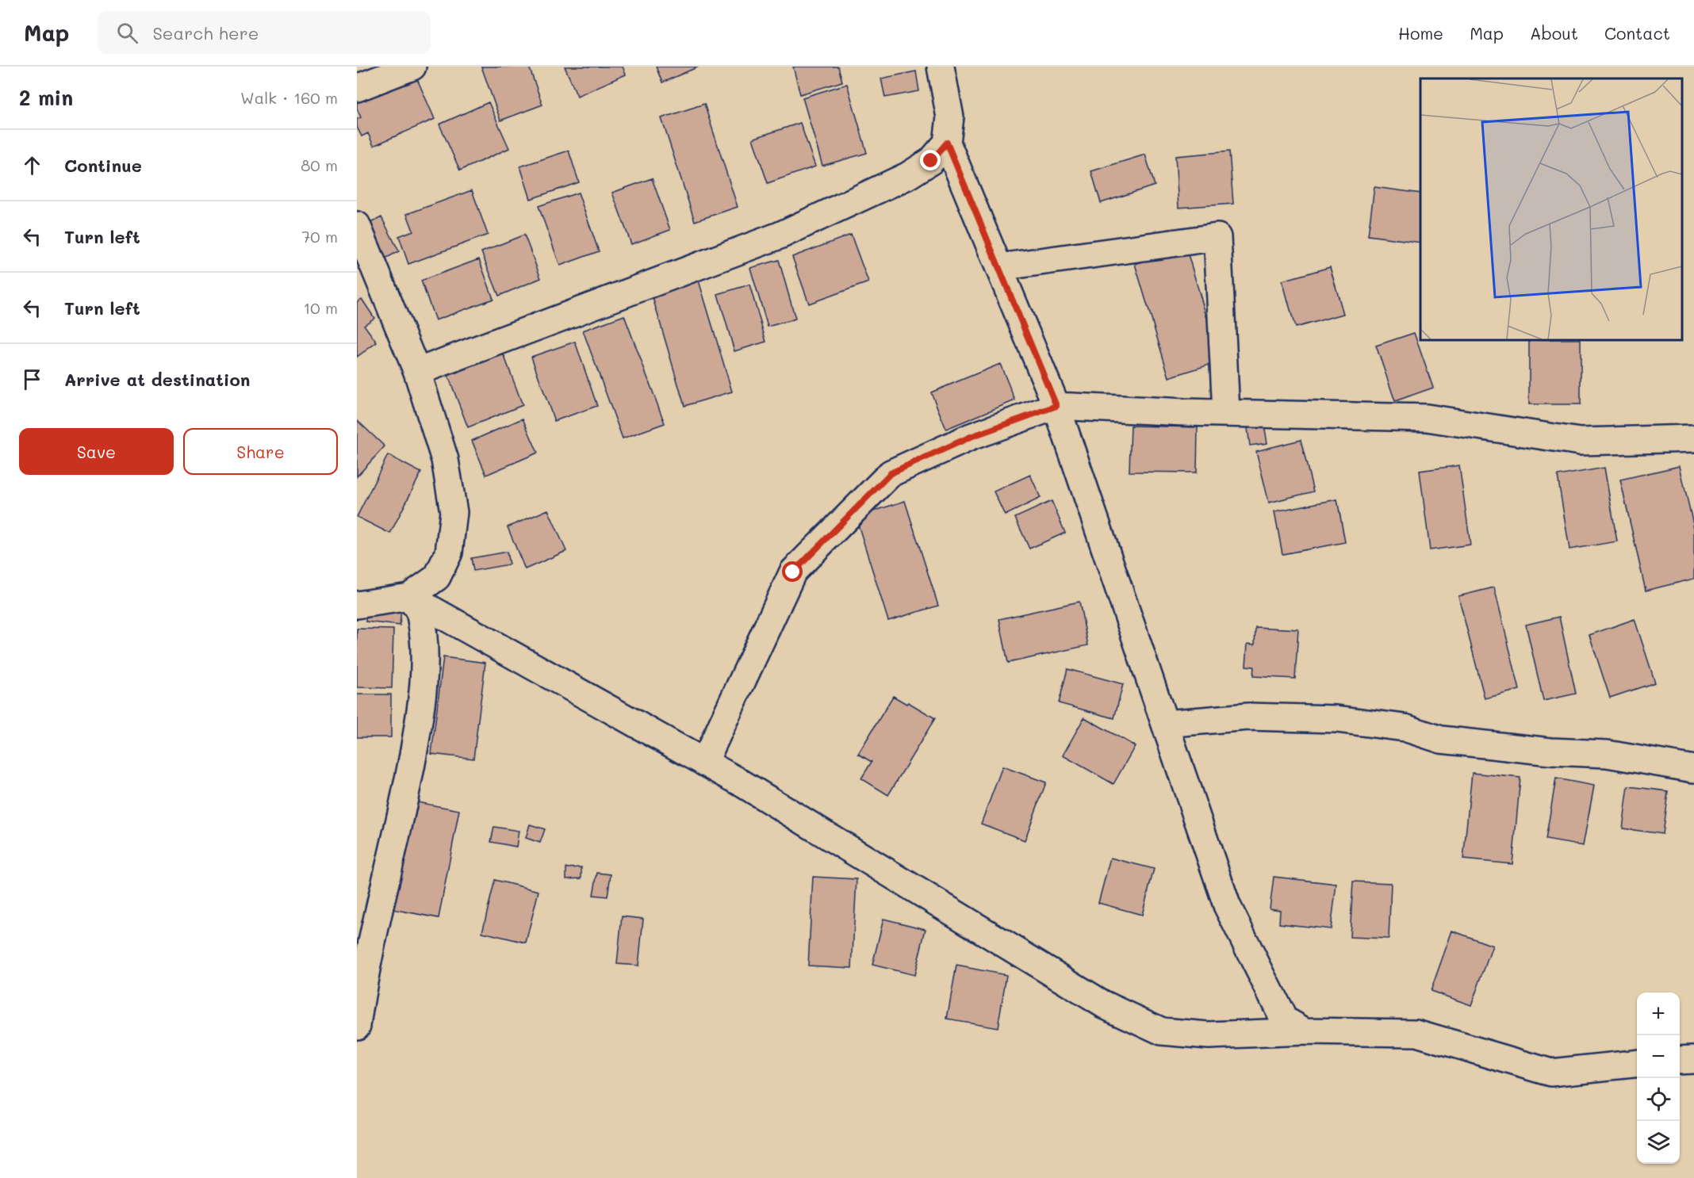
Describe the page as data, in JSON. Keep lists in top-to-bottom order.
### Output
{
  "page": {
    "header": "Map",
    "search": "Search here",
    "nav": [
      "Home",
      "Map",
      "About",
      "Contact"
    ],
    "heading": ["2 min", "Walk · 160 m"],
    "list": [
      ["Continue", "80 m"],
      ["Turn left", "70 m"],
      ["Turn left", "10 m"],
      "Arrive at destination"
    ],
    "buttons": ["Save", "Share"],
    "map_buttons": ["+", "−"]
  }
}
